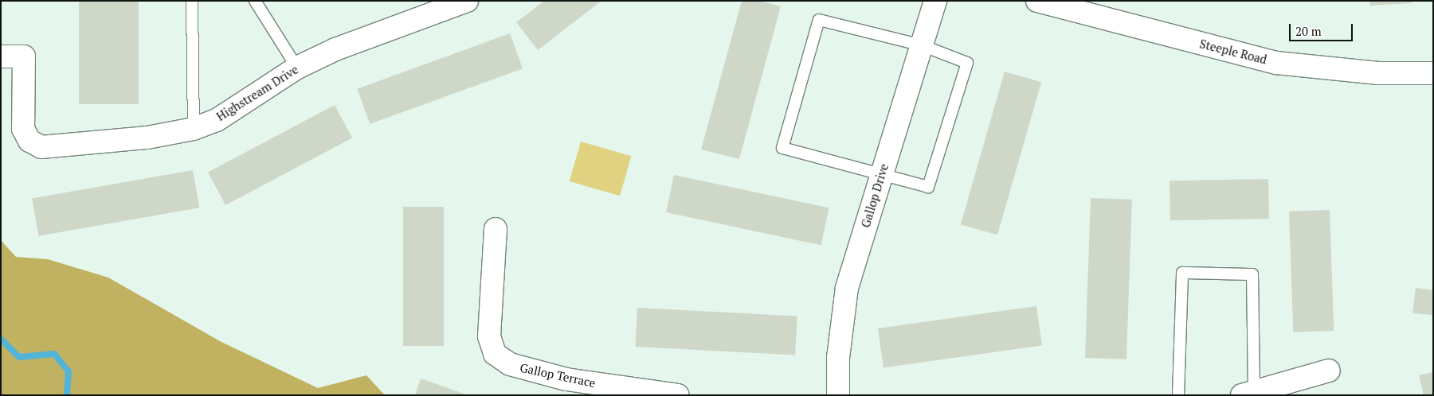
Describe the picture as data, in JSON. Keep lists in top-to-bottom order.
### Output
{
  "streets": {
    "street": [
      "Steeple Road",
      "Highstream Drive",
      "Gallop Drive",
      "Gallop Terrace"
    ]
  },
  "scale_bar": "20 m"
}
